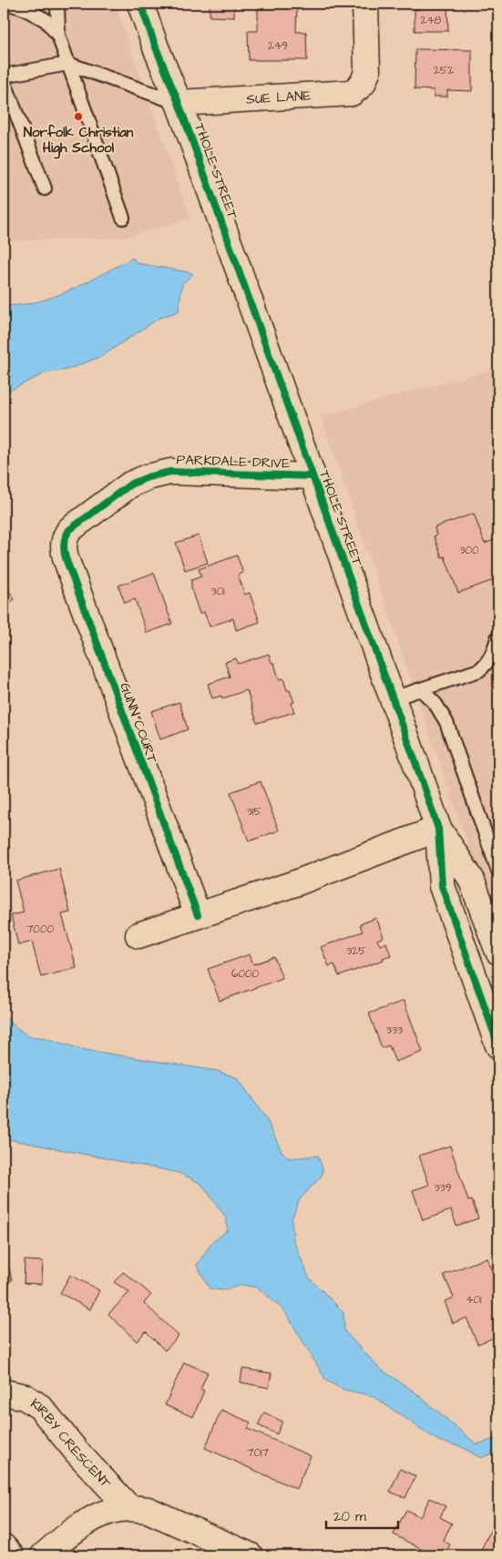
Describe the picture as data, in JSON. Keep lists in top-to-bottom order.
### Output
{
  "streets": {
    "street": [
      "SUE LANE",
      "THOLE STREET",
      "PARKDALE DRIVE",
      "GUNN COURT",
      "KIRBY CRESCENT"
    ]
  },
  "crossings": [
    ["SUE LANE", "THOLE STREET"],
    ["THOLE STREET", "PARKDALE DRIVE"],
    ["PARKDALE DRIVE", "GUNN COURT"]
  ],
  "places": ["Norfolk Christian High School"],
  "house_numbers": [
    "248",
    "249",
    "252",
    "300",
    "301",
    "315",
    "7000",
    "325",
    "6000",
    "333",
    "339",
    "401",
    "7017"
  ],
  "scale_bar": "20 m"
}
